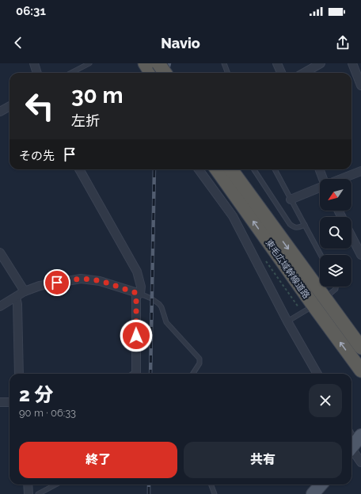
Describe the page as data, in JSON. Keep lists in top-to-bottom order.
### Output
{
  "streets": {
    "highway": ["東毛広域幹線道路"]
  },
  "north": "bottom left",
  "page": {
    "status": "06:31",
    "header": "Navio",
    "turn": ["30 m", "左折"],
    "then": "その先",
    "heading": ["2 分", "90 m · 06:33"],
    "buttons": ["終了", "共有"]
  }
}
